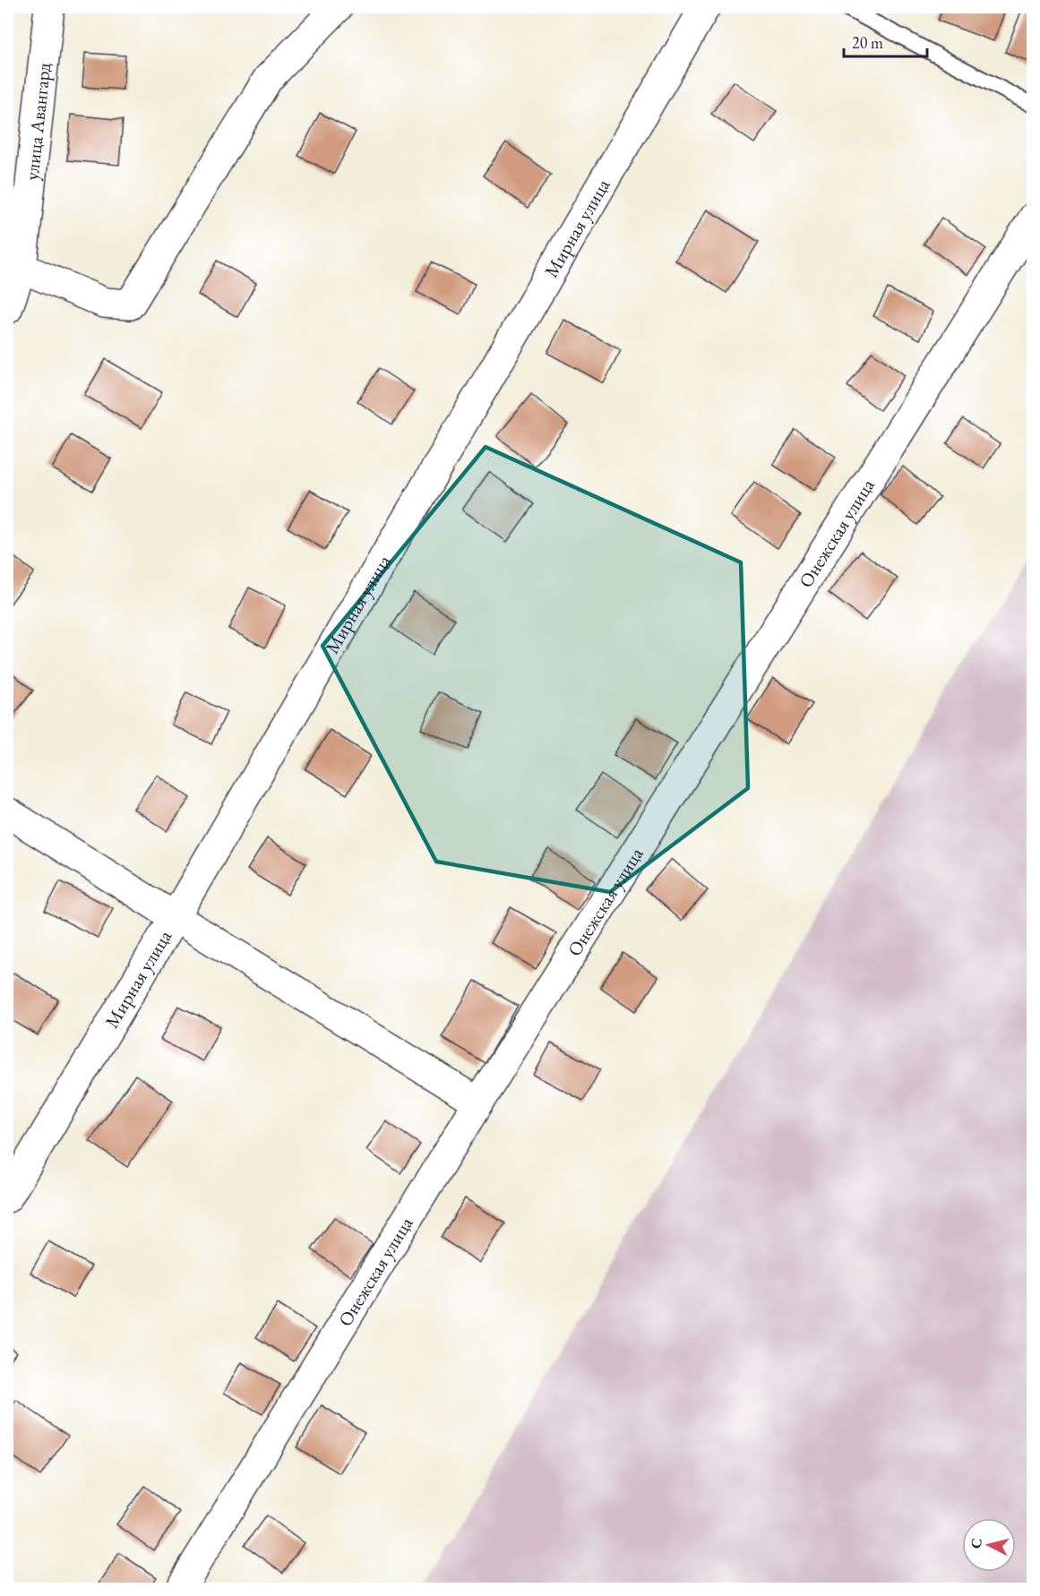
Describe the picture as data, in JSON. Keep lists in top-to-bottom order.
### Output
{
  "streets": {
    "street": ["улица Авангард", "Мирная улица", "Онежская улица"]
  },
  "scale_bar": "20 m",
  "north": "left"
}
